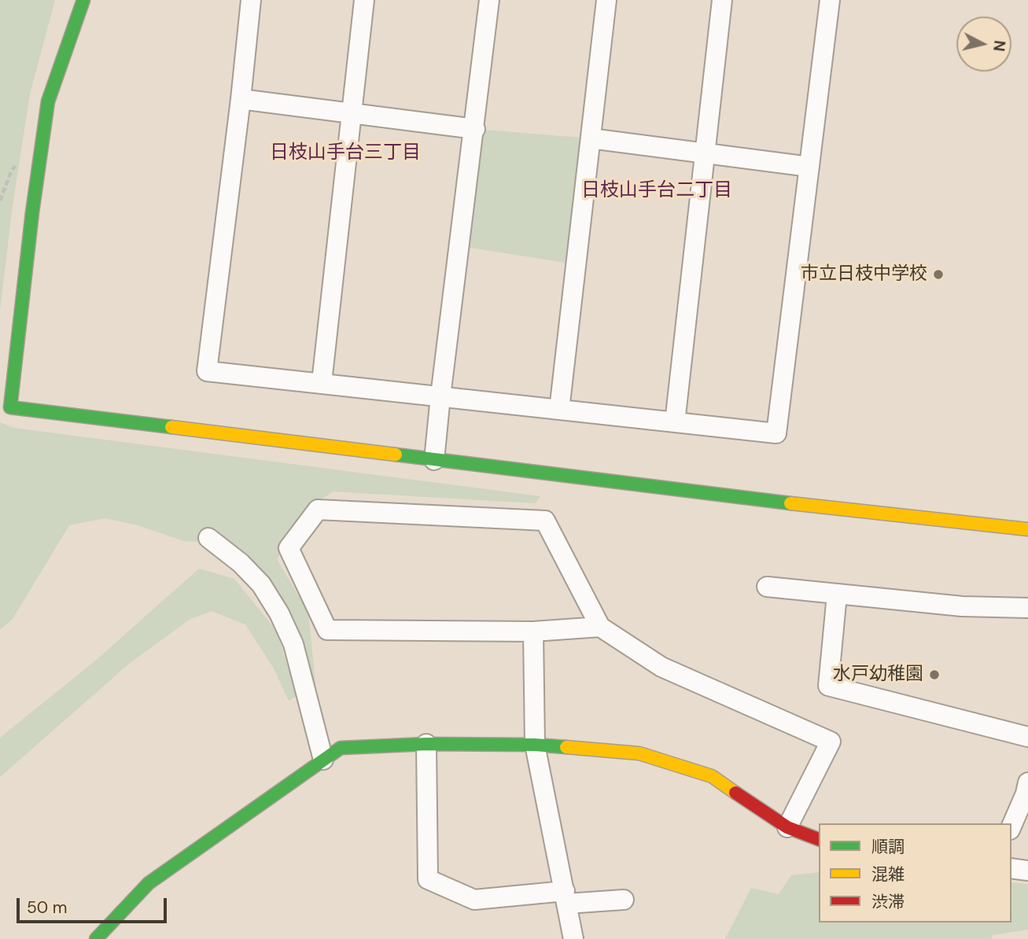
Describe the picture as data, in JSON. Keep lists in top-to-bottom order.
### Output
{
  "districts": ["日枝山手台三丁目", "日枝山手台二丁目"],
  "places": ["市立日枝中学校", "水戸幼稚園"],
  "legend": ["順調", "混雑", "渋滞"],
  "scale_bar": "50 m",
  "north": "right"
}
